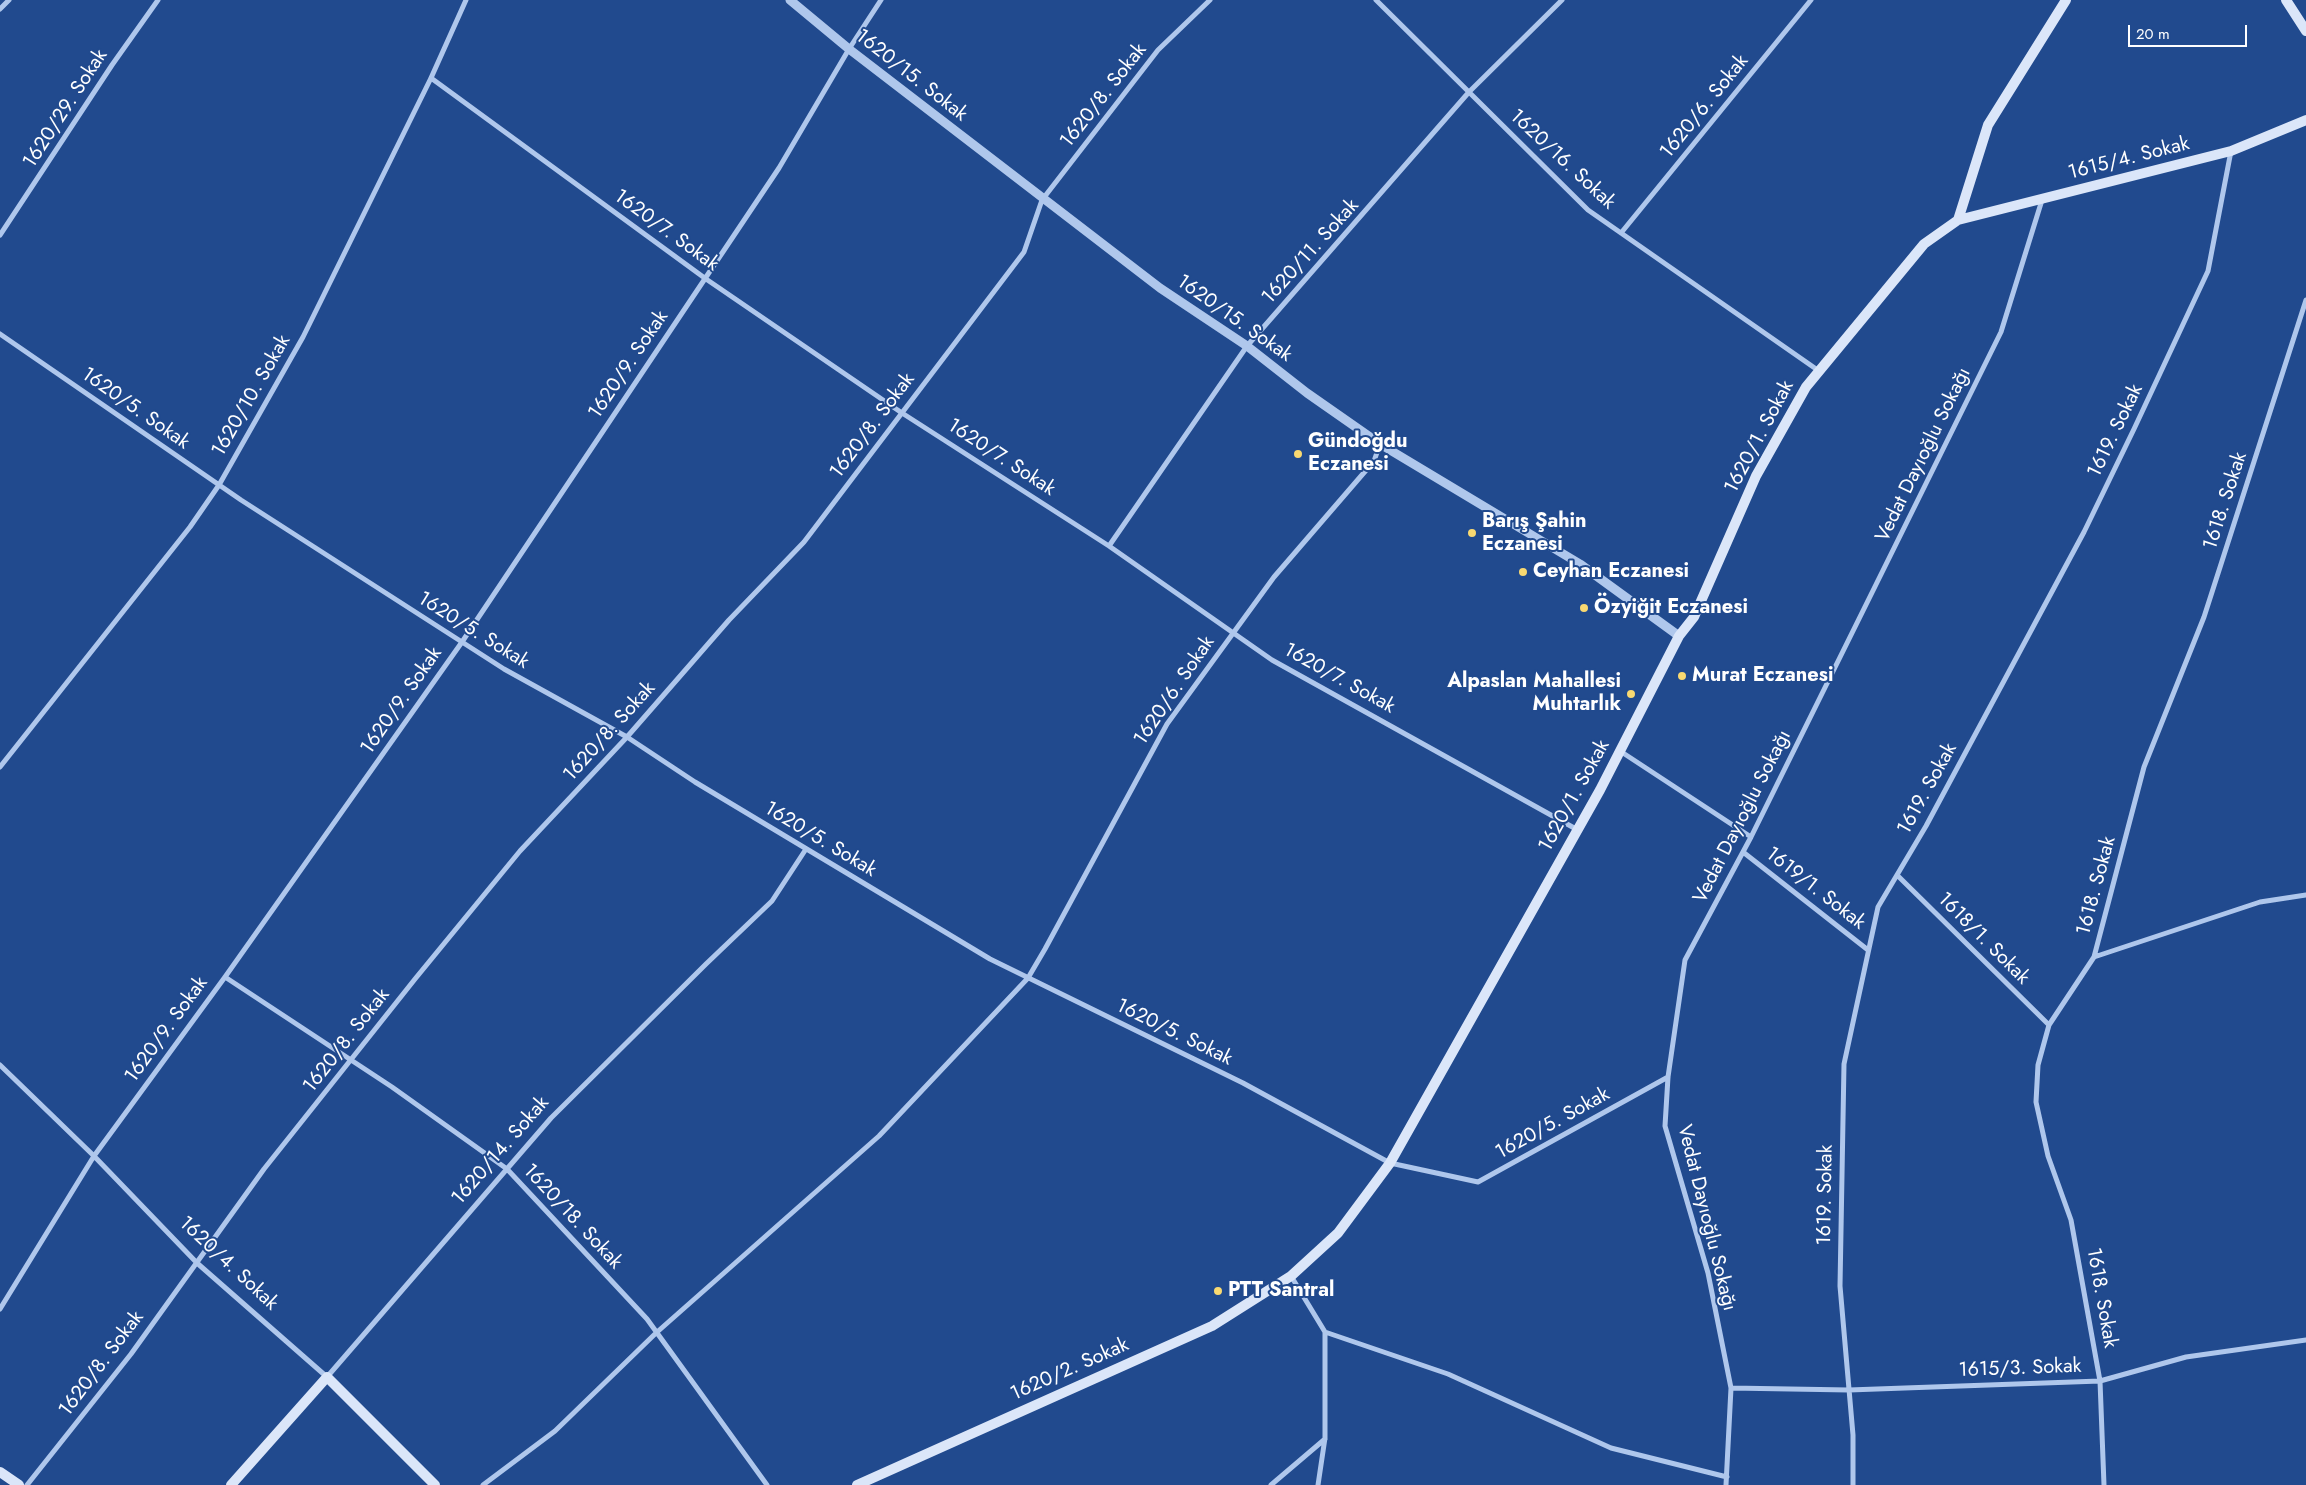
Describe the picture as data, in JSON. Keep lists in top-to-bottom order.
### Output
{
  "streets": {
    "main road": [
      "1615/4. Sokak",
      "1620/1. Sokak",
      "1620/14. Sokak",
      "1620/4. Sokak",
      "1620/2. Sokak"
    ],
    "street": [
      "1620/15. Sokak",
      "1620/8. Sokak",
      "1620/6. Sokak",
      "1620/29. Sokak",
      "1620/16. Sokak",
      "1620/7. Sokak",
      "1620/11. Sokak",
      "1620/9. Sokak",
      "1620/10. Sokak",
      "1620/5. Sokak",
      "1619. Sokak",
      "Vedat Dayıoğlu Sokağı",
      "1618. Sokak",
      "1619/1. Sokak",
      "1618/1. Sokak",
      "1620/18. Sokak",
      "1615/3. Sokak"
    ]
  },
  "crossings": [
    ["1620/15. Sokak", "1620/8. Sokak"],
    ["1620/15. Sokak", "1620/6. Sokak"],
    ["1620/15. Sokak", "1620/11. Sokak"],
    ["1620/15. Sokak", "1620/9. Sokak"],
    ["1620/15. Sokak", "1620/1. Sokak"],
    ["1620/8. Sokak", "1620/7. Sokak"],
    ["1620/8. Sokak", "1620/5. Sokak"],
    ["1620/8. Sokak", "1620/18. Sokak"],
    ["1620/8. Sokak", "1620/4. Sokak"],
    ["1620/6. Sokak", "1620/16. Sokak"],
    ["1620/6. Sokak", "1620/7. Sokak"],
    ["1620/6. Sokak", "1620/5. Sokak"],
    ["1620/6. Sokak", "1620/18. Sokak"],
    ["1615/4. Sokak", "1619. Sokak"],
    ["1615/4. Sokak", "1620/1. Sokak"],
    ["1615/4. Sokak", "Vedat Dayıoğlu Sokağı"],
    ["1620/16. Sokak", "1620/11. Sokak"],
    ["1620/16. Sokak", "1620/1. Sokak"],
    ["1620/7. Sokak", "1620/11. Sokak"],
    ["1620/7. Sokak", "1620/9. Sokak"],
    ["1620/7. Sokak", "1620/10. Sokak"],
    ["1620/7. Sokak", "1620/1. Sokak"],
    ["1620/9. Sokak", "1620/5. Sokak"],
    ["1620/9. Sokak", "1620/18. Sokak"],
    ["1620/9. Sokak", "1620/4. Sokak"],
    ["1620/10. Sokak", "1620/5. Sokak"],
    ["1620/5. Sokak", "1620/1. Sokak"],
    ["1620/5. Sokak", "Vedat Dayıoğlu Sokağı"],
    ["1620/5. Sokak", "1620/14. Sokak"],
    ["1619. Sokak", "1619/1. Sokak"],
    ["1619. Sokak", "1618/1. Sokak"],
    ["1619. Sokak", "1615/3. Sokak"],
    ["1620/1. Sokak", "1619/1. Sokak"],
    ["1620/1. Sokak", "1620/2. Sokak"],
    ["Vedat Dayıoğlu Sokağı", "1619/1. Sokak"],
    ["Vedat Dayıoğlu Sokağı", "1615/3. Sokak"],
    ["1618. Sokak", "1618/1. Sokak"],
    ["1618. Sokak", "1615/3. Sokak"],
    ["1620/14. Sokak", "1620/18. Sokak"],
    ["1620/14. Sokak", "1620/4. Sokak"]
  ],
  "places": [
    "Gündoğdu Eczanesi",
    "Barış Şahin Eczanesi",
    "Ceyhan Eczanesi",
    "Özyiğit Eczanesi",
    "Murat Eczanesi",
    "Alpaslan Mahallesi Muhtarlık",
    "PTT Santral"
  ],
  "scale_bar": "20 m"
}
